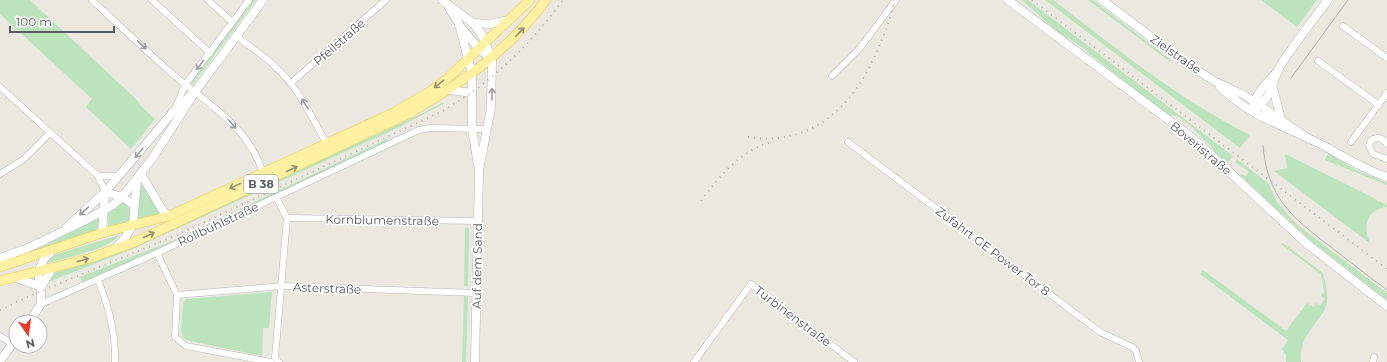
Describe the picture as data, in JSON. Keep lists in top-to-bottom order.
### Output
{
  "streets": {
    "main road": [
      "Zielstraße",
      "Boveristraße",
      "B 38",
      "Rollbühlstraße",
      "Auf dem Sand"
    ],
    "street": [
      "Pfeilstraße",
      "Kornblumenstraße",
      "Zufahrt GE Power Tor 8",
      "Asterstraße",
      "Turbinenstraße"
    ]
  },
  "crossings": [
    ["B 38", "Rollbühlstraße"],
    ["B 38", "Auf dem Sand"],
    ["Kornblumenstraße", "Auf dem Sand"],
    ["Rollbühlstraße", "Auf dem Sand"],
    ["Auf dem Sand", "Asterstraße"]
  ],
  "scale_bar": "100 m",
  "north": "bottom"
}
